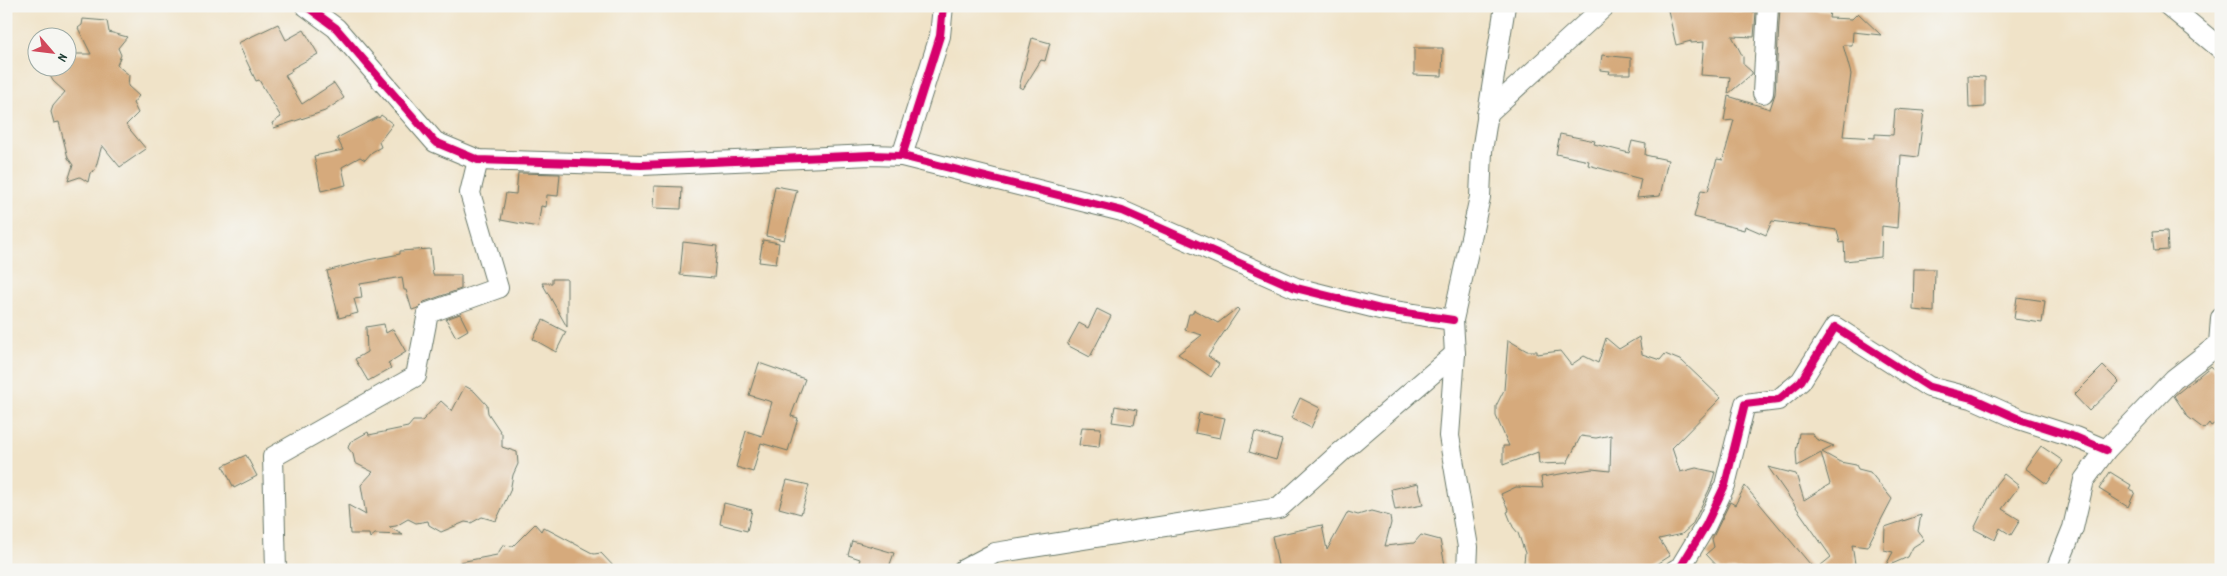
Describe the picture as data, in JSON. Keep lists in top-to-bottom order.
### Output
{
  "north": "bottom right"
}
